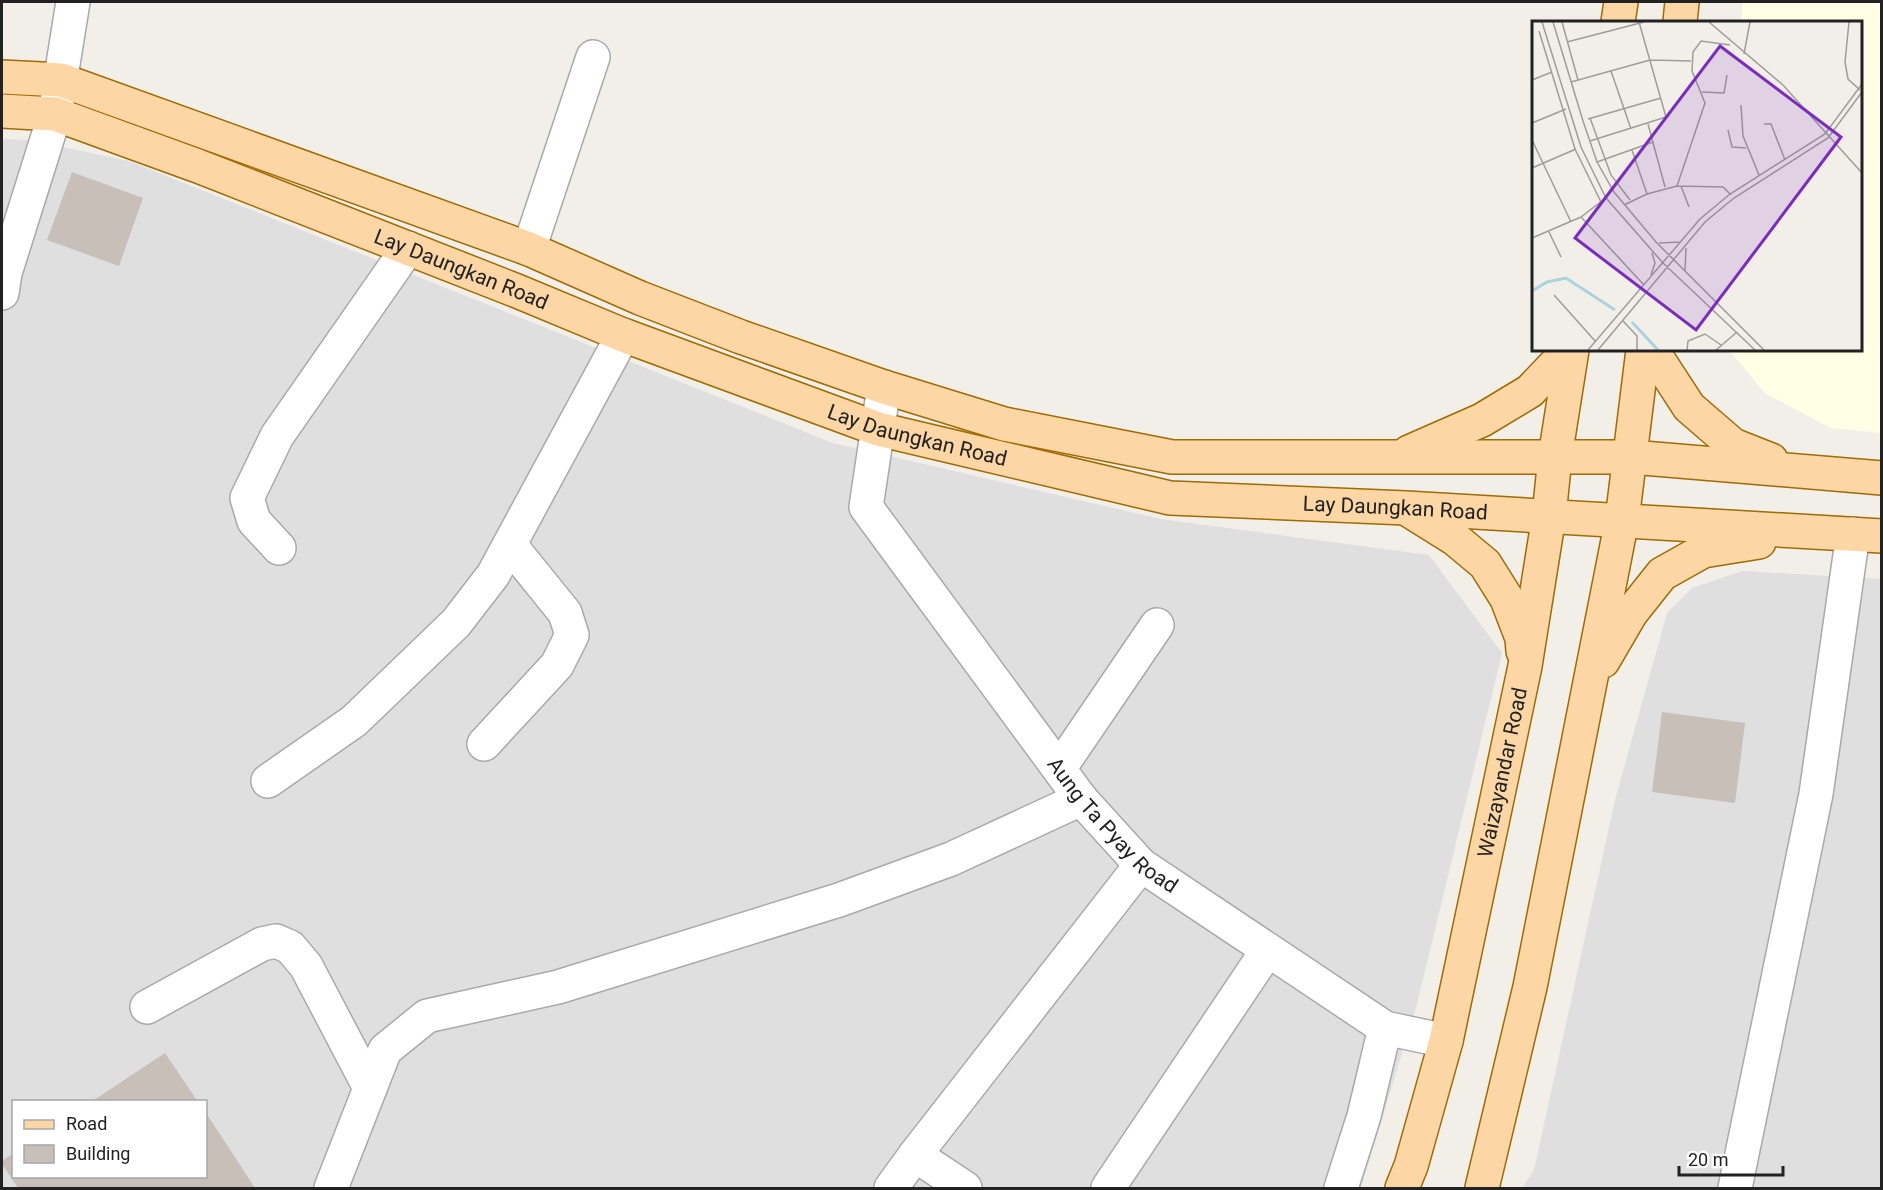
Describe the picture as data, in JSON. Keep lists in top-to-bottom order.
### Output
{
  "streets": {
    "main road": ["Lay Daungkan Road", "Waizayandar Road"],
    "street": ["Aung Ta Pyay Road"]
  },
  "crossings": [
    ["Lay Daungkan Road", "Waizayandar Road"],
    ["Lay Daungkan Road", "Aung Ta Pyay Road"],
    ["Waizayandar Road", "Aung Ta Pyay Road"]
  ],
  "legend": ["Road", "Building"],
  "scale_bar": "20 m"
}
